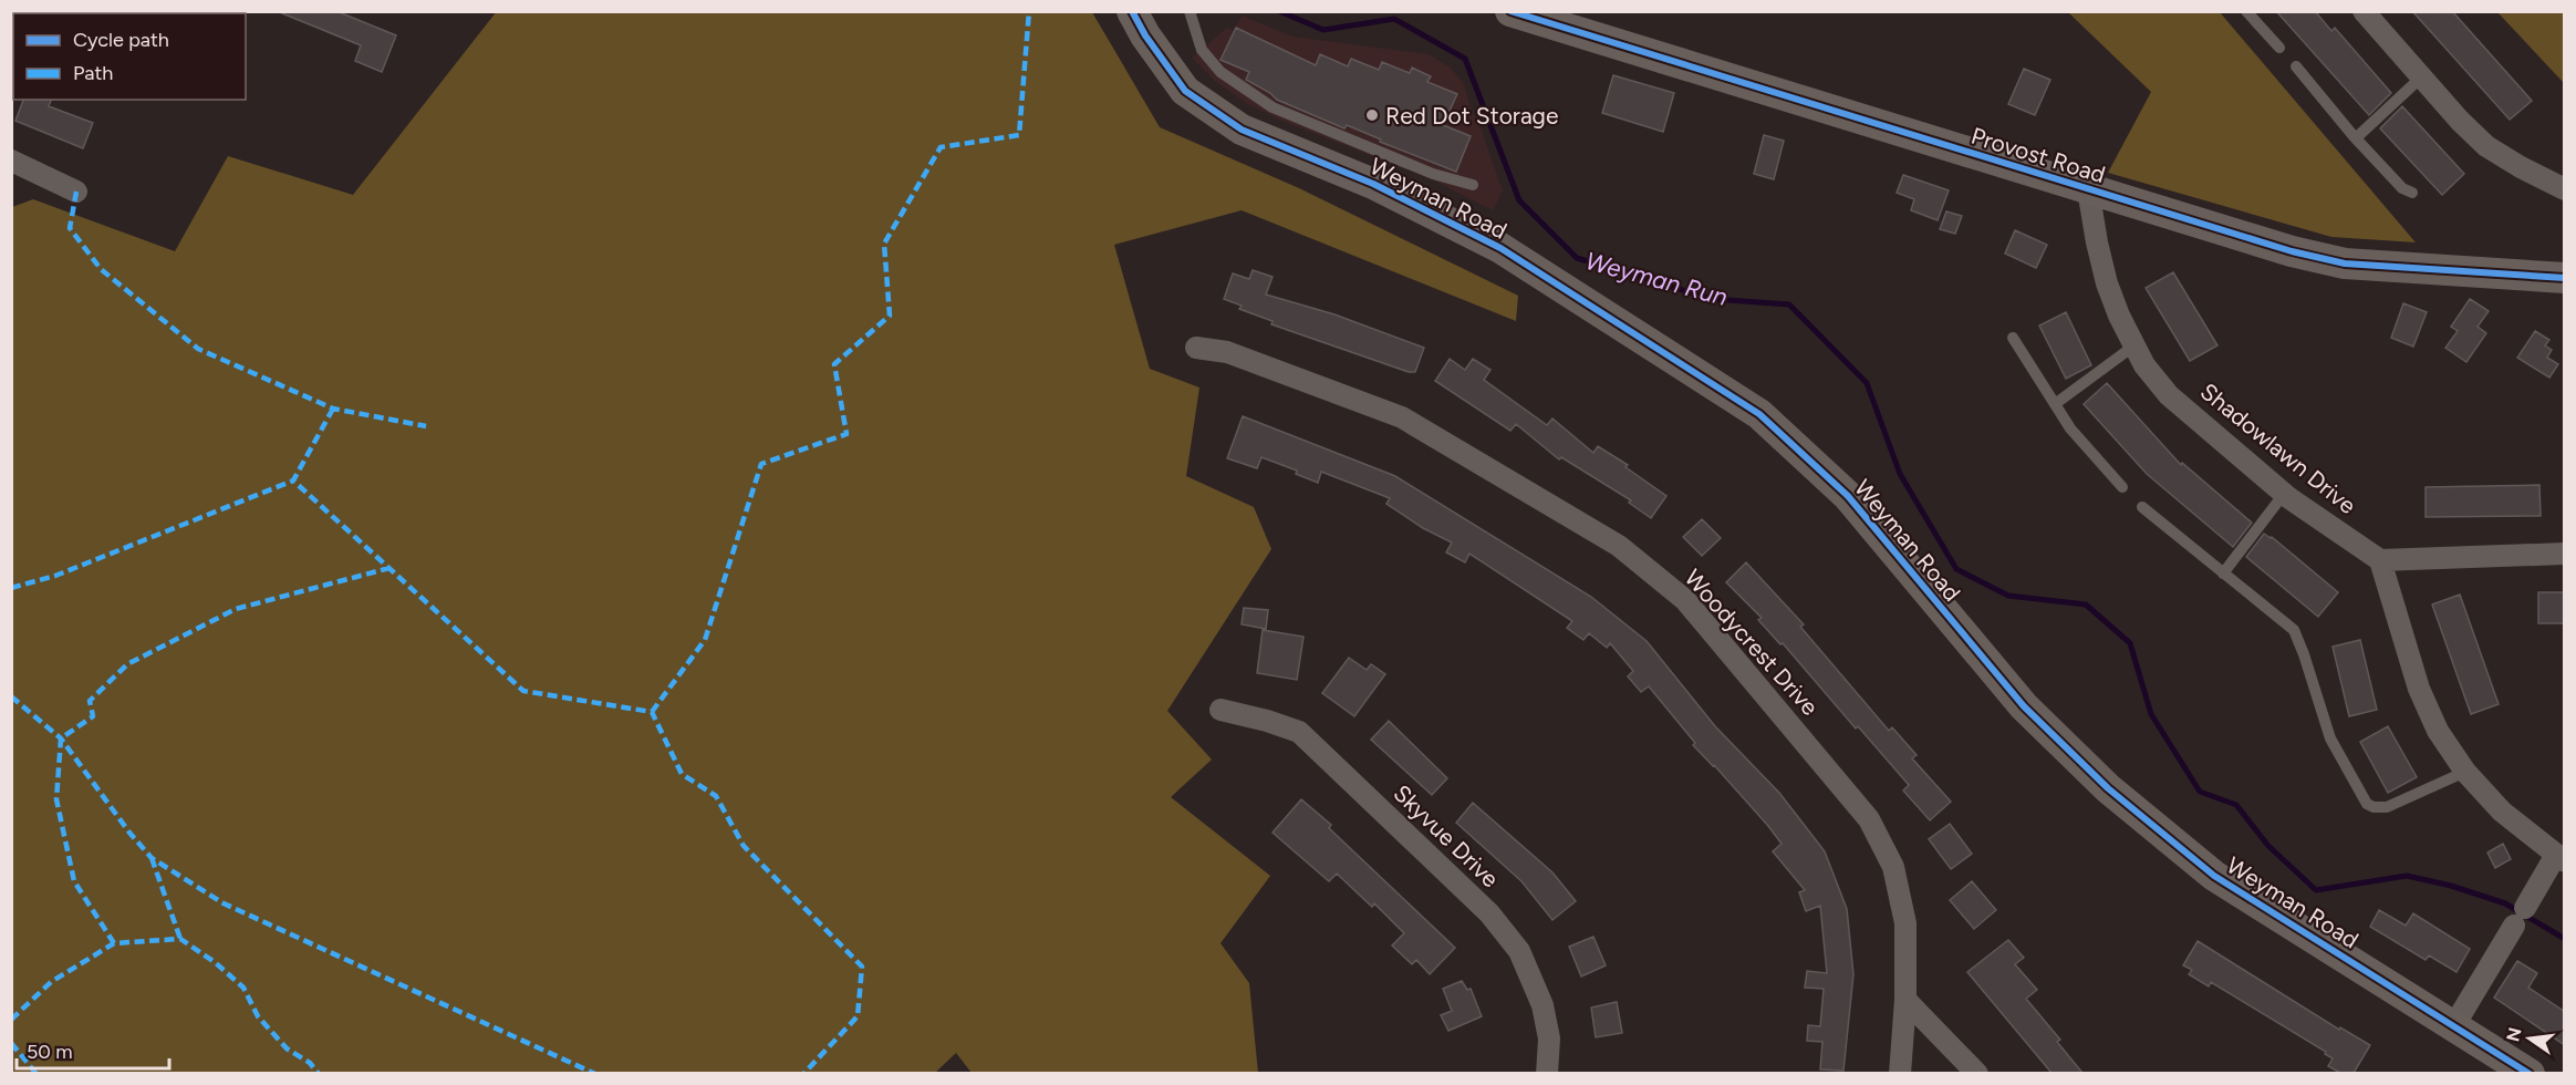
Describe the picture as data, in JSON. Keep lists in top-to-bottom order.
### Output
{
  "streets": {
    "street": [
      "Provost Road",
      "Weyman Road",
      "Shadowlawn Drive",
      "Woodycrest Drive",
      "Skyvue Drive"
    ]
  },
  "crossings": [
    ["Provost Road", "Shadowlawn Drive"]
  ],
  "water": ["Weyman Run"],
  "places": ["Red Dot Storage"],
  "legend": ["Cycle path", "Path"],
  "scale_bar": "50 m",
  "north": "left"
}
